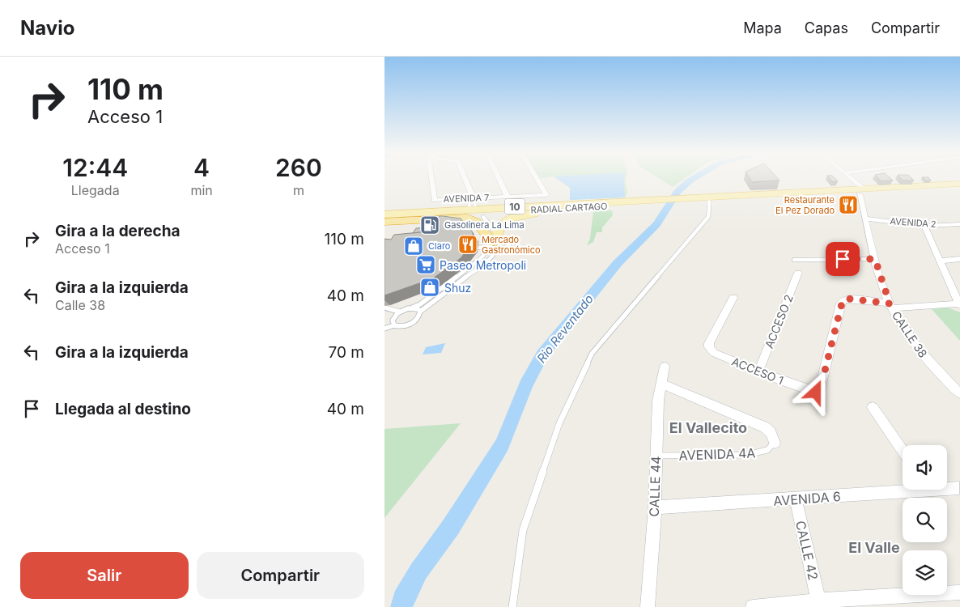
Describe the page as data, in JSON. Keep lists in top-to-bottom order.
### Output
{
  "streets": {
    "main road": ["10", "RADIAL CARTAGO"],
    "street": [
      "AVENIDA 7",
      "AVENIDA 2",
      "ACCESO 2",
      "CALLE 38",
      "ACCESO 1",
      "CALLE 44",
      "AVENIDA 6",
      "CALLE 42"
    ],
    "lane": ["AVENIDA 4A"]
  },
  "crossings": [
    ["10", "RADIAL CARTAGO"],
    ["10", "CALLE 38"],
    ["AVENIDA 2", "CALLE 38"],
    ["ACCESO 2", "ACCESO 1"],
    ["CALLE 38", "ACCESO 1"],
    ["AVENIDA 4A", "CALLE 44"],
    ["CALLE 44", "AVENIDA 6"],
    ["AVENIDA 6", "CALLE 42"]
  ],
  "districts": ["El Vallecito", "El Valle"],
  "water": ["Rio Reventado"],
  "places": {
    "restaurant": ["Restaurante El Pez Dorado", "Mercado Gastronómico"],
    "fuel station": ["Gasolinera La Lima"],
    "shop": ["Claro", "Shuz"],
    "supermarket": ["Paseo Metropoli"]
  },
  "page": {
    "header": "Navio",
    "nav": ["Mapa", "Capas", "Compartir"],
    "turn": ["110 m", "Acceso 1"],
    "eta": [
      "12:44",
      "Llegada",
      "4",
      "min",
      "260",
      "m"
    ],
    "list": [
      {
        "name": "Gira a la derecha",
        "note": "Acceso 1",
        "value": "110 m"
      },
      {
        "name": "Gira a la izquierda",
        "note": "Calle 38",
        "value": "40 m"
      },
      {
        "name": "Gira a la izquierda",
        "value": "70 m"
      },
      {
        "name": "Llegada al destino",
        "value": "40 m"
      }
    ],
    "buttons": ["Salir", "Compartir"]
  }
}
